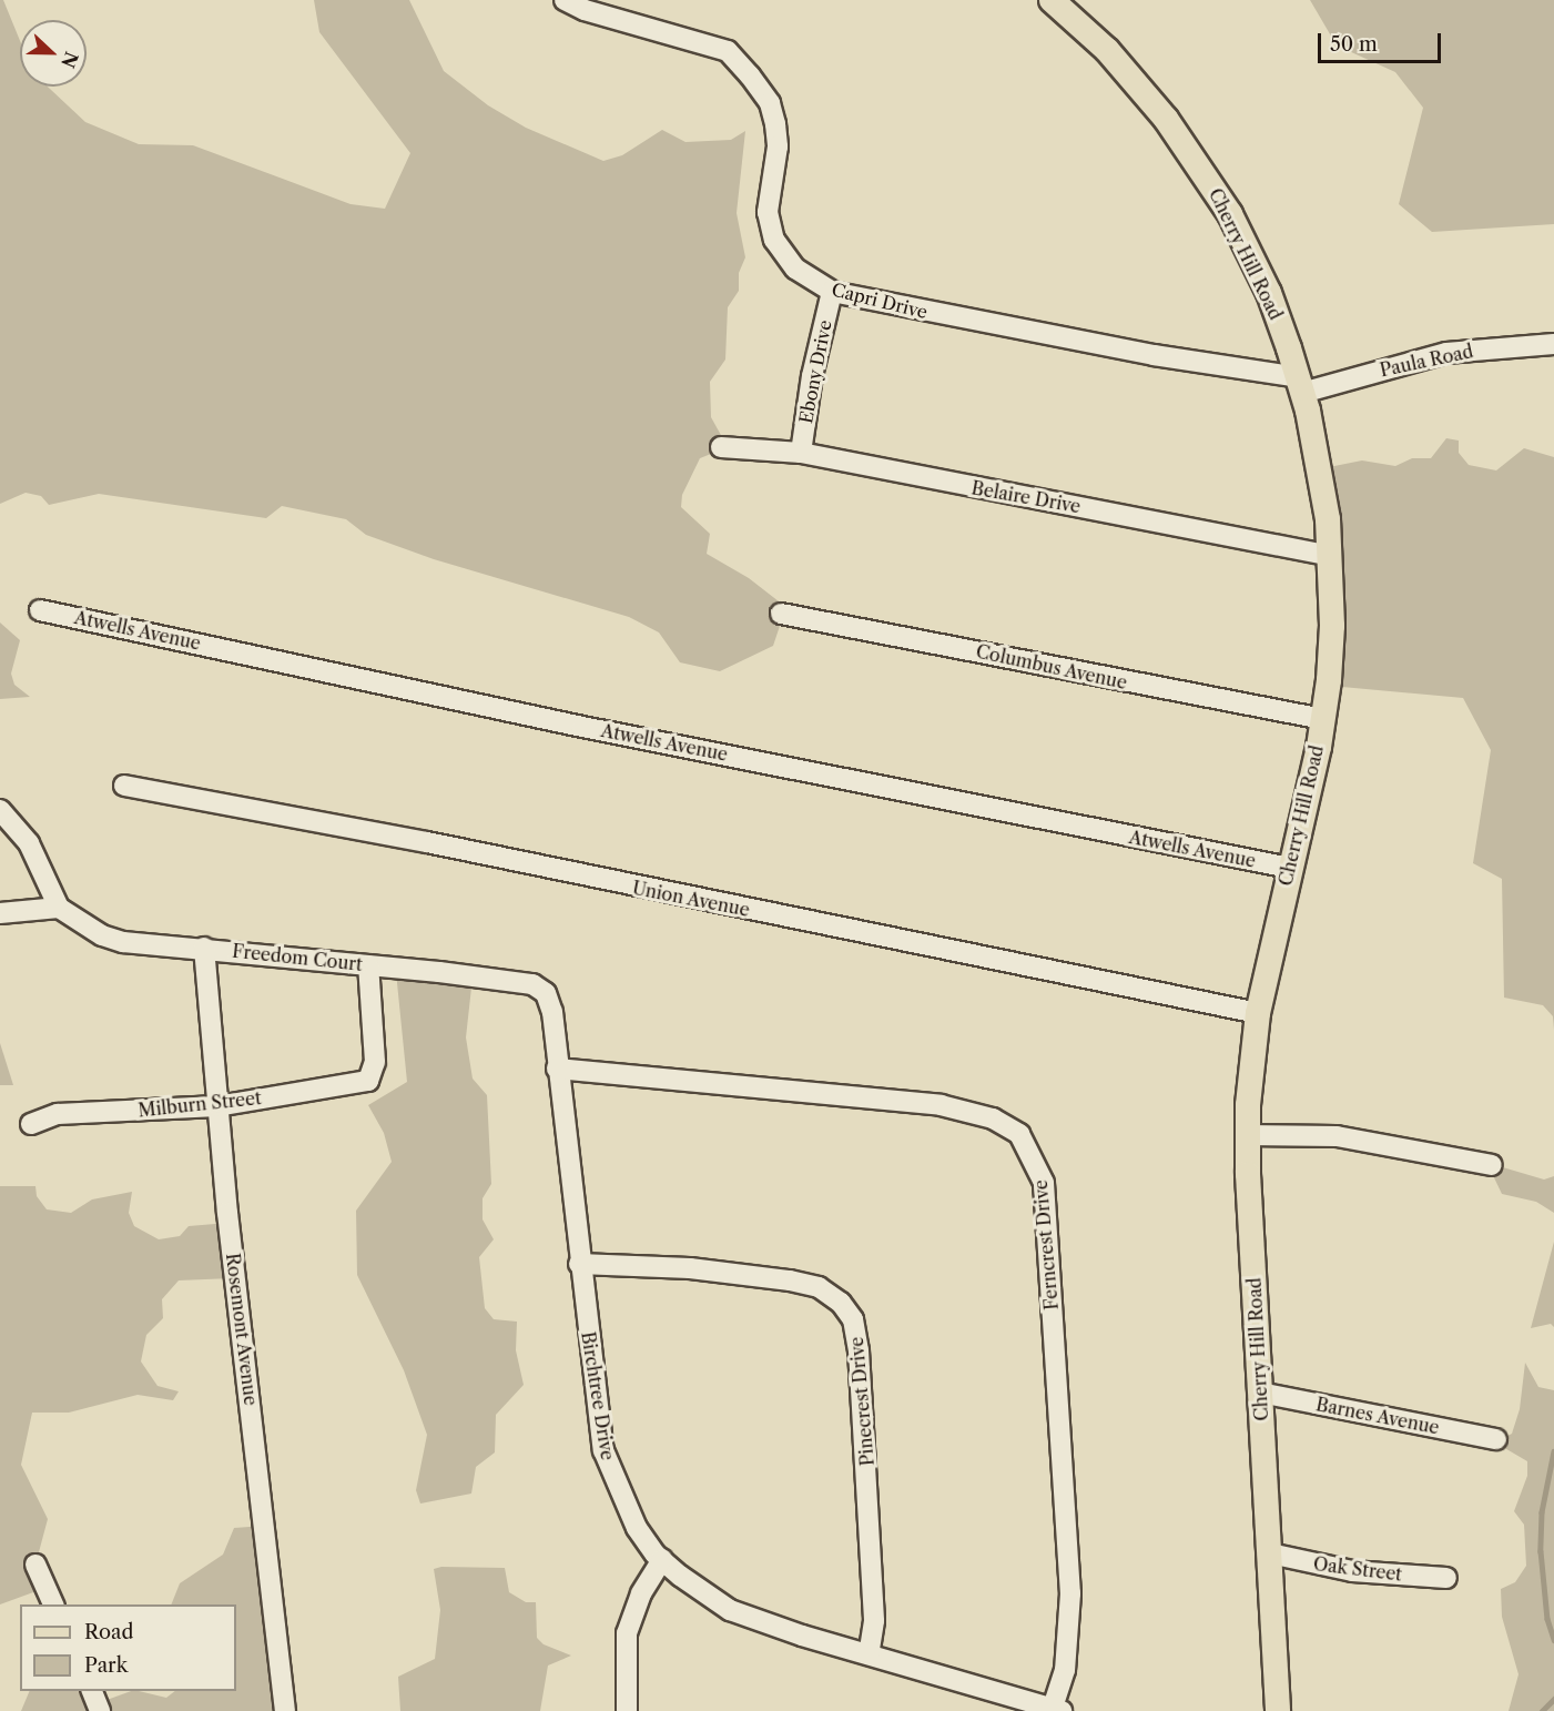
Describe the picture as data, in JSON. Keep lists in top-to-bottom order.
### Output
{
  "streets": {
    "main road": ["Cherry Hill Road"],
    "street": [
      "Capri Drive",
      "Paula Road",
      "Ebony Drive",
      "Belaire Drive",
      "Atwells Avenue",
      "Columbus Avenue",
      "Union Avenue",
      "Freedom Court",
      "Milburn Street",
      "Ferncrest Drive",
      "Rosemont Avenue",
      "Birchtree Drive",
      "Pinecrest Drive",
      "Barnes Avenue",
      "Oak Street"
    ]
  },
  "crossings": [
    ["Cherry Hill Road", "Capri Drive"],
    ["Cherry Hill Road", "Paula Road"],
    ["Cherry Hill Road", "Belaire Drive"],
    ["Cherry Hill Road", "Atwells Avenue"],
    ["Cherry Hill Road", "Columbus Avenue"],
    ["Cherry Hill Road", "Union Avenue"],
    ["Cherry Hill Road", "Barnes Avenue"],
    ["Cherry Hill Road", "Oak Street"],
    ["Capri Drive", "Paula Road"],
    ["Capri Drive", "Ebony Drive"],
    ["Ebony Drive", "Belaire Drive"],
    ["Freedom Court", "Milburn Street"],
    ["Freedom Court", "Rosemont Avenue"],
    ["Freedom Court", "Birchtree Drive"],
    ["Milburn Street", "Rosemont Avenue"],
    ["Ferncrest Drive", "Birchtree Drive"],
    ["Birchtree Drive", "Pinecrest Drive"]
  ],
  "legend": ["Road", "Park"],
  "scale_bar": "50 m",
  "north": "right"
}
